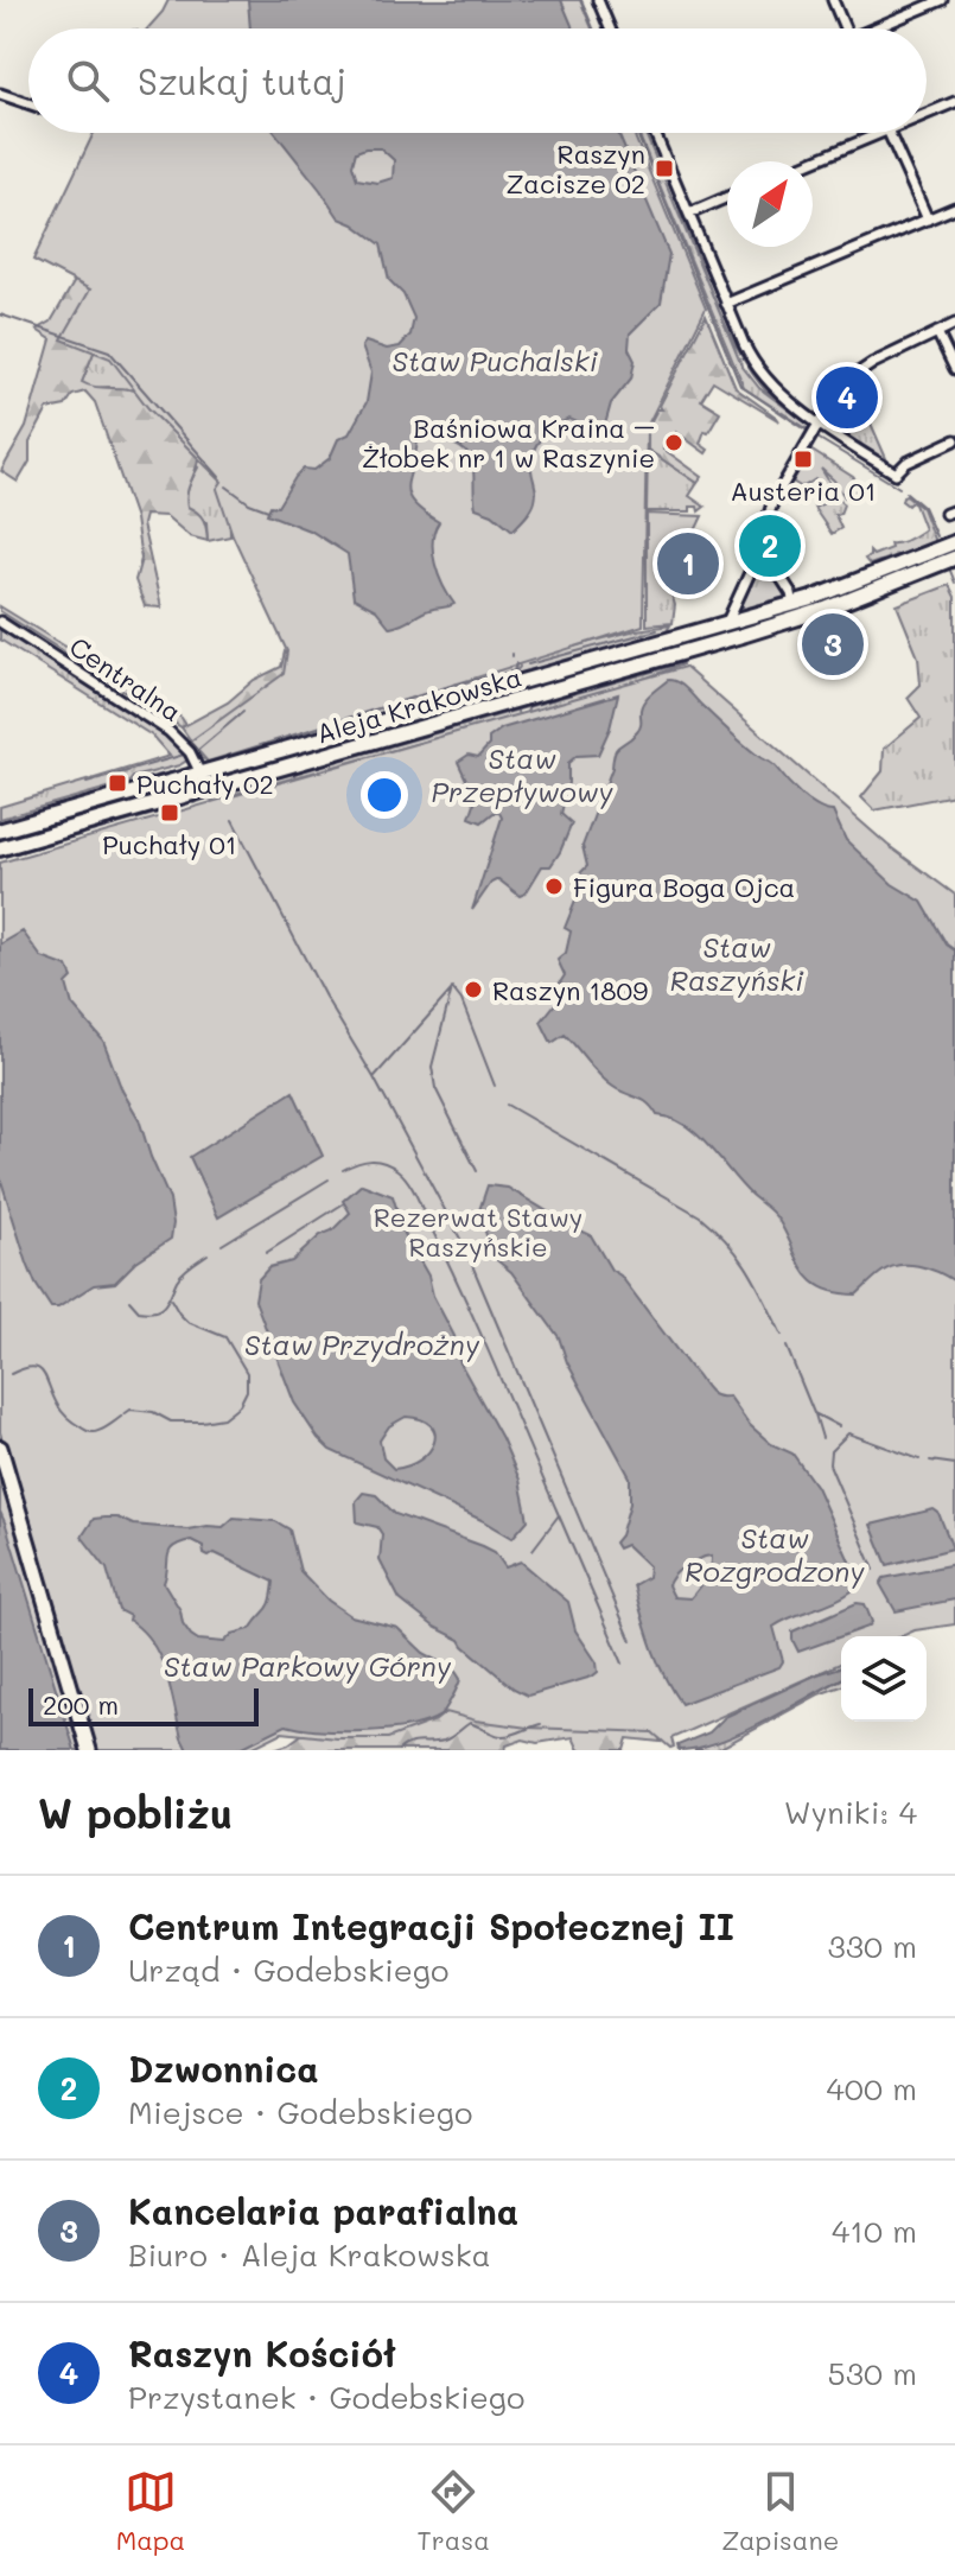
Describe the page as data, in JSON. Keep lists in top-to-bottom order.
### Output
{
  "streets": {
    "main road": ["Aleja Krakowska"],
    "street": ["Centralna"]
  },
  "crossings": [
    ["Centralna", "Aleja Krakowska"]
  ],
  "water": [
    "Staw Puchalski",
    "Staw Przepływowy",
    "Staw Raszyński",
    "Staw Przydrożny",
    "Staw Rozgrodzony",
    "Staw Parkowy Górny"
  ],
  "parks": ["Rezerwat Stawy Raszyńskie"],
  "places": {
    "transit": [
      "Raszyn Zacisze 02",
      "Austeria 01",
      "Puchały 02",
      "Puchały 01"
    ],
    "other": ["Baśniowa Kraina – Żłobek nr 1 w Raszynie", "Figura Boga Ojca", "Raszyn 1809"]
  },
  "scale_bar": "200 m",
  "north": "top right",
  "page": {
    "search": "Szukaj tutaj",
    "pins": [
      "4",
      "2",
      "1",
      "3"
    ],
    "scale": "200 m",
    "heading": ["W pobliżu", "Wyniki: 4"],
    "list": [
      {
        "mark": "1",
        "name": "Centrum Integracji Społecznej II",
        "note": "Urząd · Godebskiego",
        "value": "330 m"
      },
      {
        "mark": "2",
        "name": "Dzwonnica",
        "note": "Miejsce · Godebskiego",
        "value": "400 m"
      },
      {
        "mark": "3",
        "name": "Kancelaria parafialna",
        "note": "Biuro · Aleja Krakowska",
        "value": "410 m"
      },
      {
        "mark": "4",
        "name": "Raszyn Kościół",
        "note": "Przystanek · Godebskiego",
        "value": "530 m"
      }
    ],
    "nav": ["Mapa", "Trasa", "Zapisane"]
  }
}
